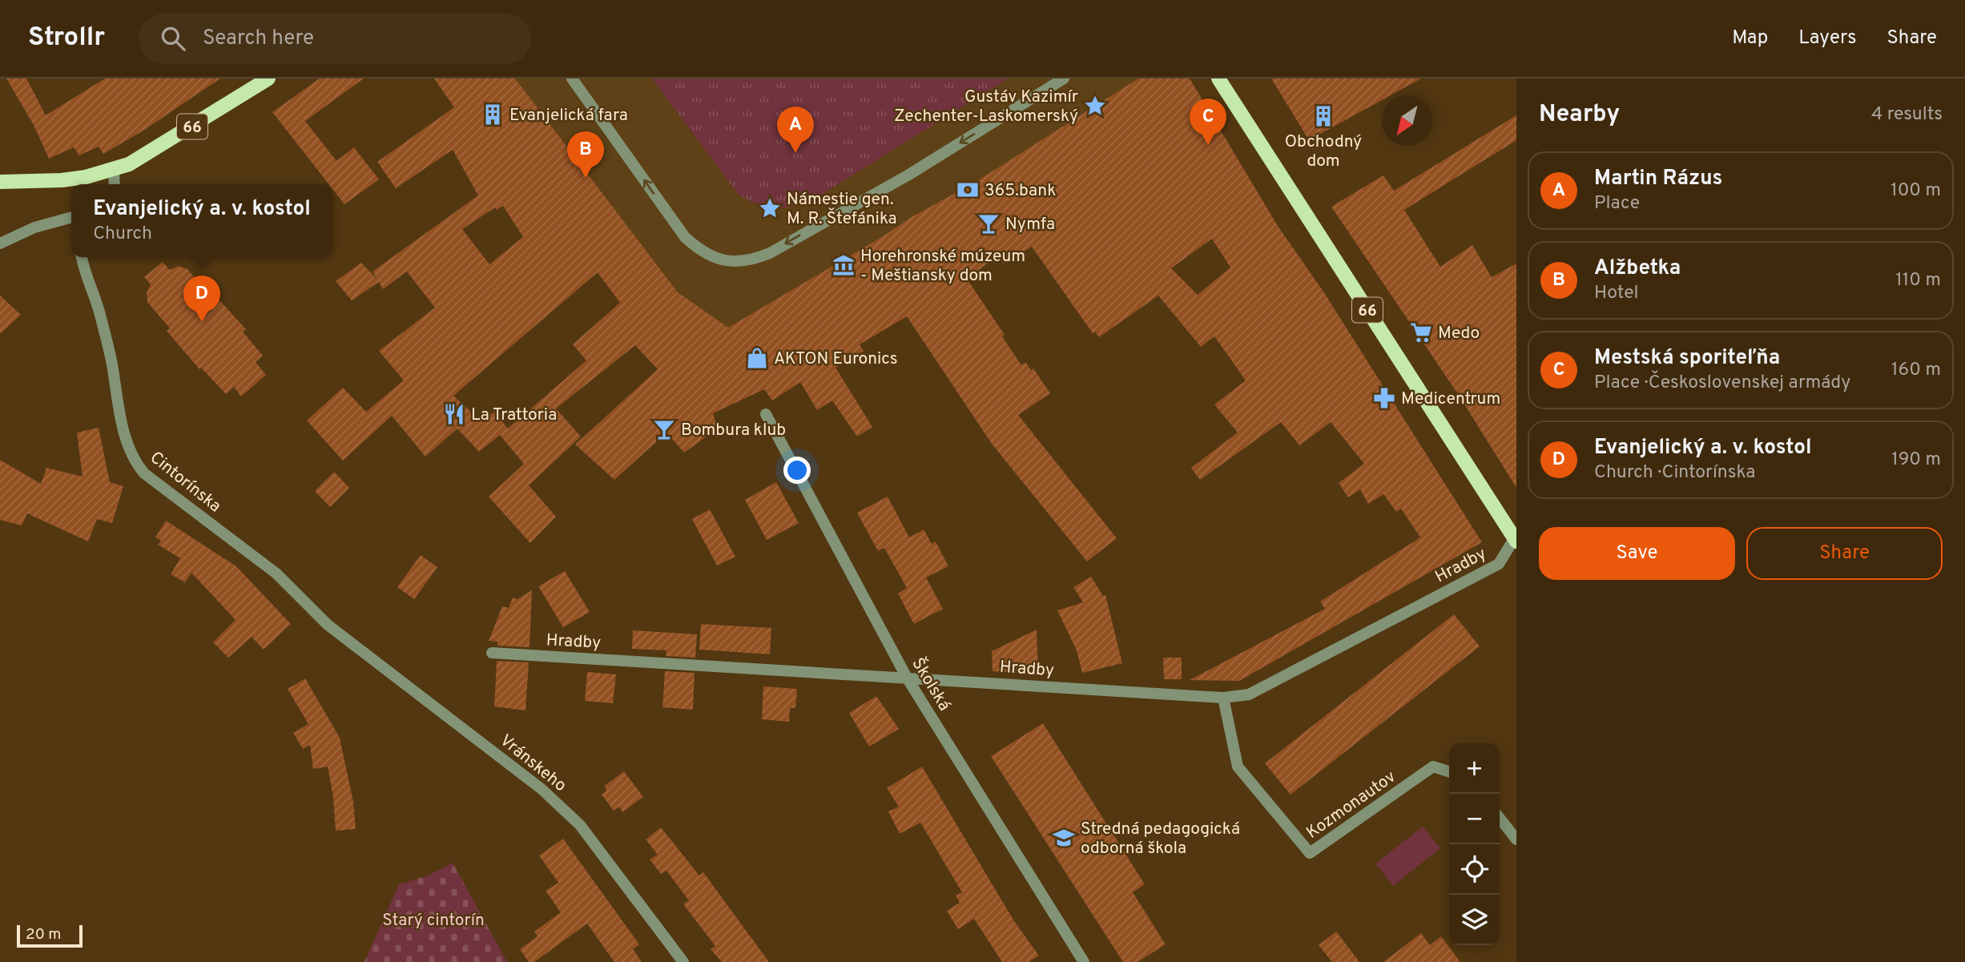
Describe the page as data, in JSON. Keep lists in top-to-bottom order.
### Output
{
  "streets": {
    "main road": ["66"],
    "street": [
      "Cintorínska",
      "Hradby",
      "Školská",
      "Vránskeho",
      "Kozmonautov"
    ]
  },
  "crossings": [
    ["66", "Hradby"],
    ["Cintorínska", "Vránskeho"],
    ["Hradby", "Školská"],
    ["Hradby", "Kozmonautov"]
  ],
  "parks": ["Starý cintorín"],
  "places": {
    "place": ["Gustáv Kazimír Zechenter-Laskomerský", "Námestie gen. M. R. Štefánika"],
    "building": ["Evanjelická fara", "Obchodný dom"],
    "bank": ["365.bank"],
    "bar": ["Nymfa", "Bombura klub"],
    "museum": ["Horehronské múzeum - Meštiansky dom"],
    "supermarket": ["Medo"],
    "shop": ["AKTON Euronics"],
    "pharmacy": ["Medicentrum"],
    "restaurant": ["La Trattoria"],
    "school or university": ["Stredná pedagogická odborná škola"]
  },
  "scale_bar": "20 m",
  "north": "bottom left",
  "page": {
    "header": "Strollr",
    "search": "Search here",
    "nav": ["Map", "Layers", "Share"],
    "heading": ["Nearby", "4 results"],
    "pins": [
      "C",
      "A",
      "B",
      "D"
    ],
    "list": [
      {
        "mark": "A",
        "name": "Martin Rázus",
        "note": "Place",
        "value": "100 m"
      },
      {
        "mark": "B",
        "name": "Alžbetka",
        "note": "Hotel",
        "value": "110 m"
      },
      {
        "mark": "C",
        "name": "Mestská sporiteľňa",
        "note": "Place · Československej armády",
        "value": "160 m"
      },
      {
        "mark": "D",
        "name": "Evanjelický a. v. kostol",
        "note": "Church · Cintorínska",
        "value": "190 m"
      }
    ],
    "popup": ["Evanjelický a. v. kostol", "Church"],
    "buttons": ["Save", "Share"],
    "map_buttons": ["+", "−"],
    "scale": "20 m"
  }
}
